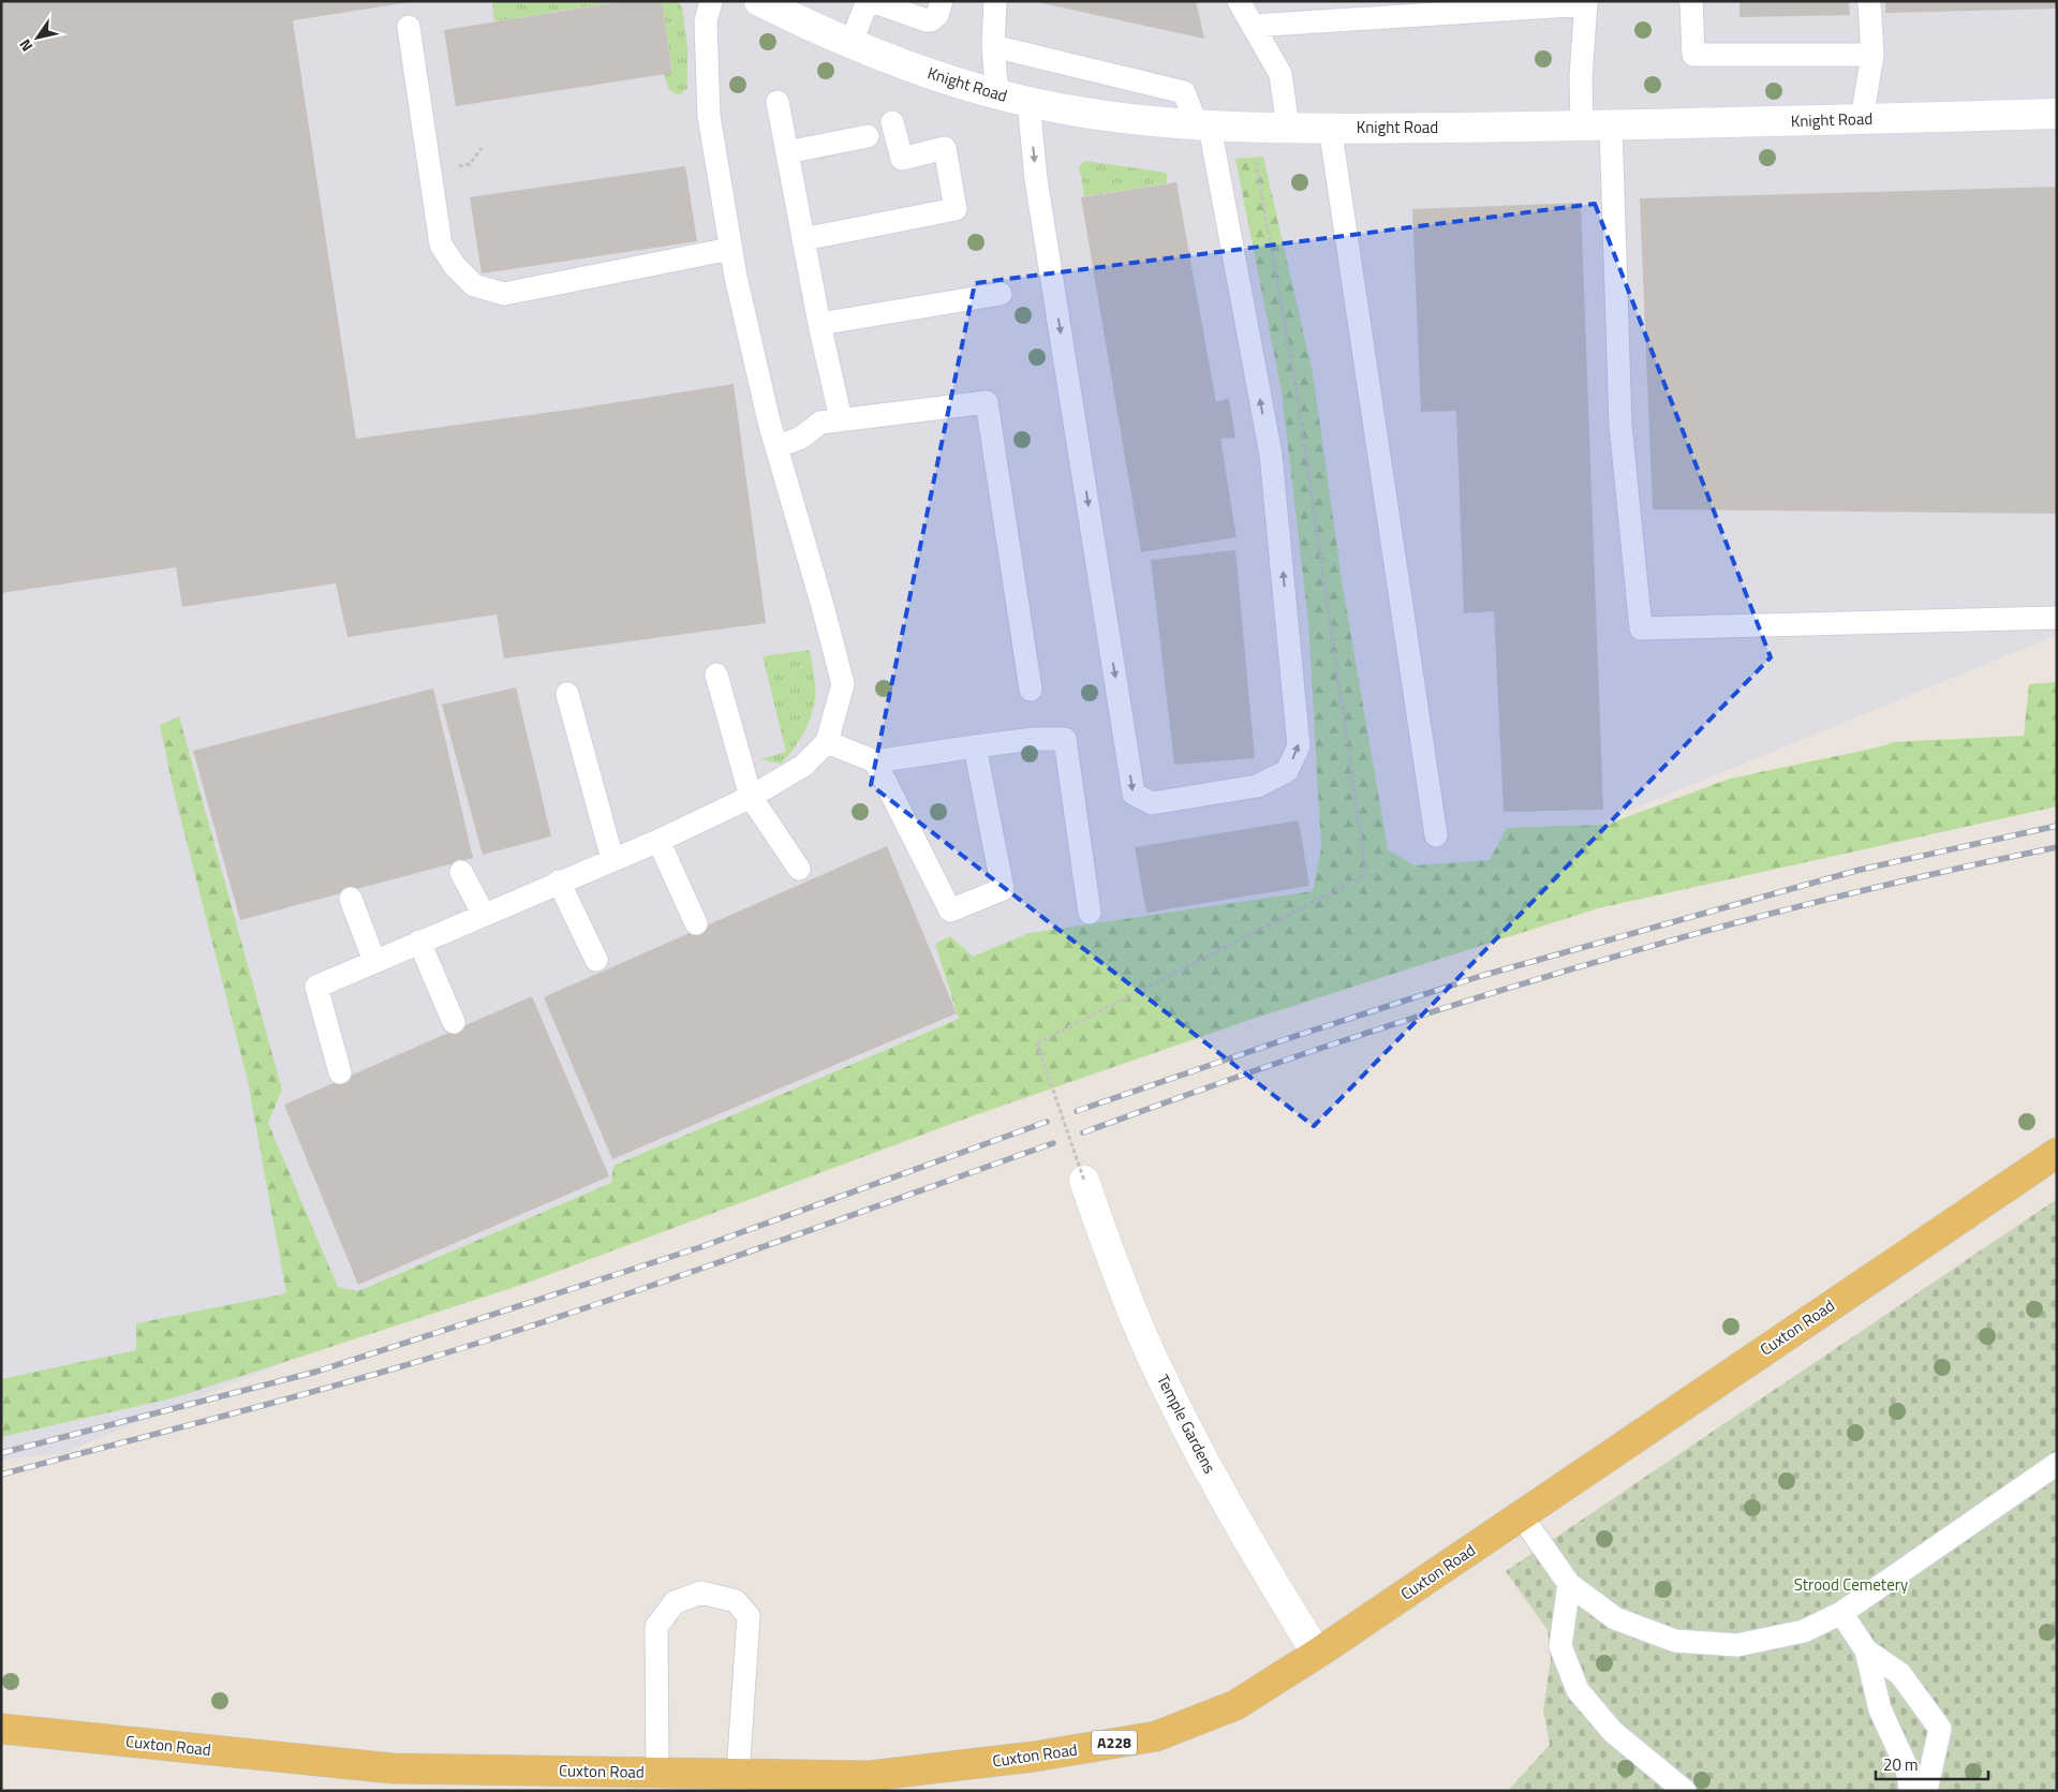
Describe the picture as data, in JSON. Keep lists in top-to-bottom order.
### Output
{
  "streets": {
    "main road": ["Cuxton Road", "A228"],
    "street": ["Knight Road", "Temple Gardens"]
  },
  "crossings": [
    ["Cuxton Road", "Temple Gardens"]
  ],
  "parks": ["Strood Cemetery"],
  "scale_bar": "20 m",
  "north": "bottom left"
}
